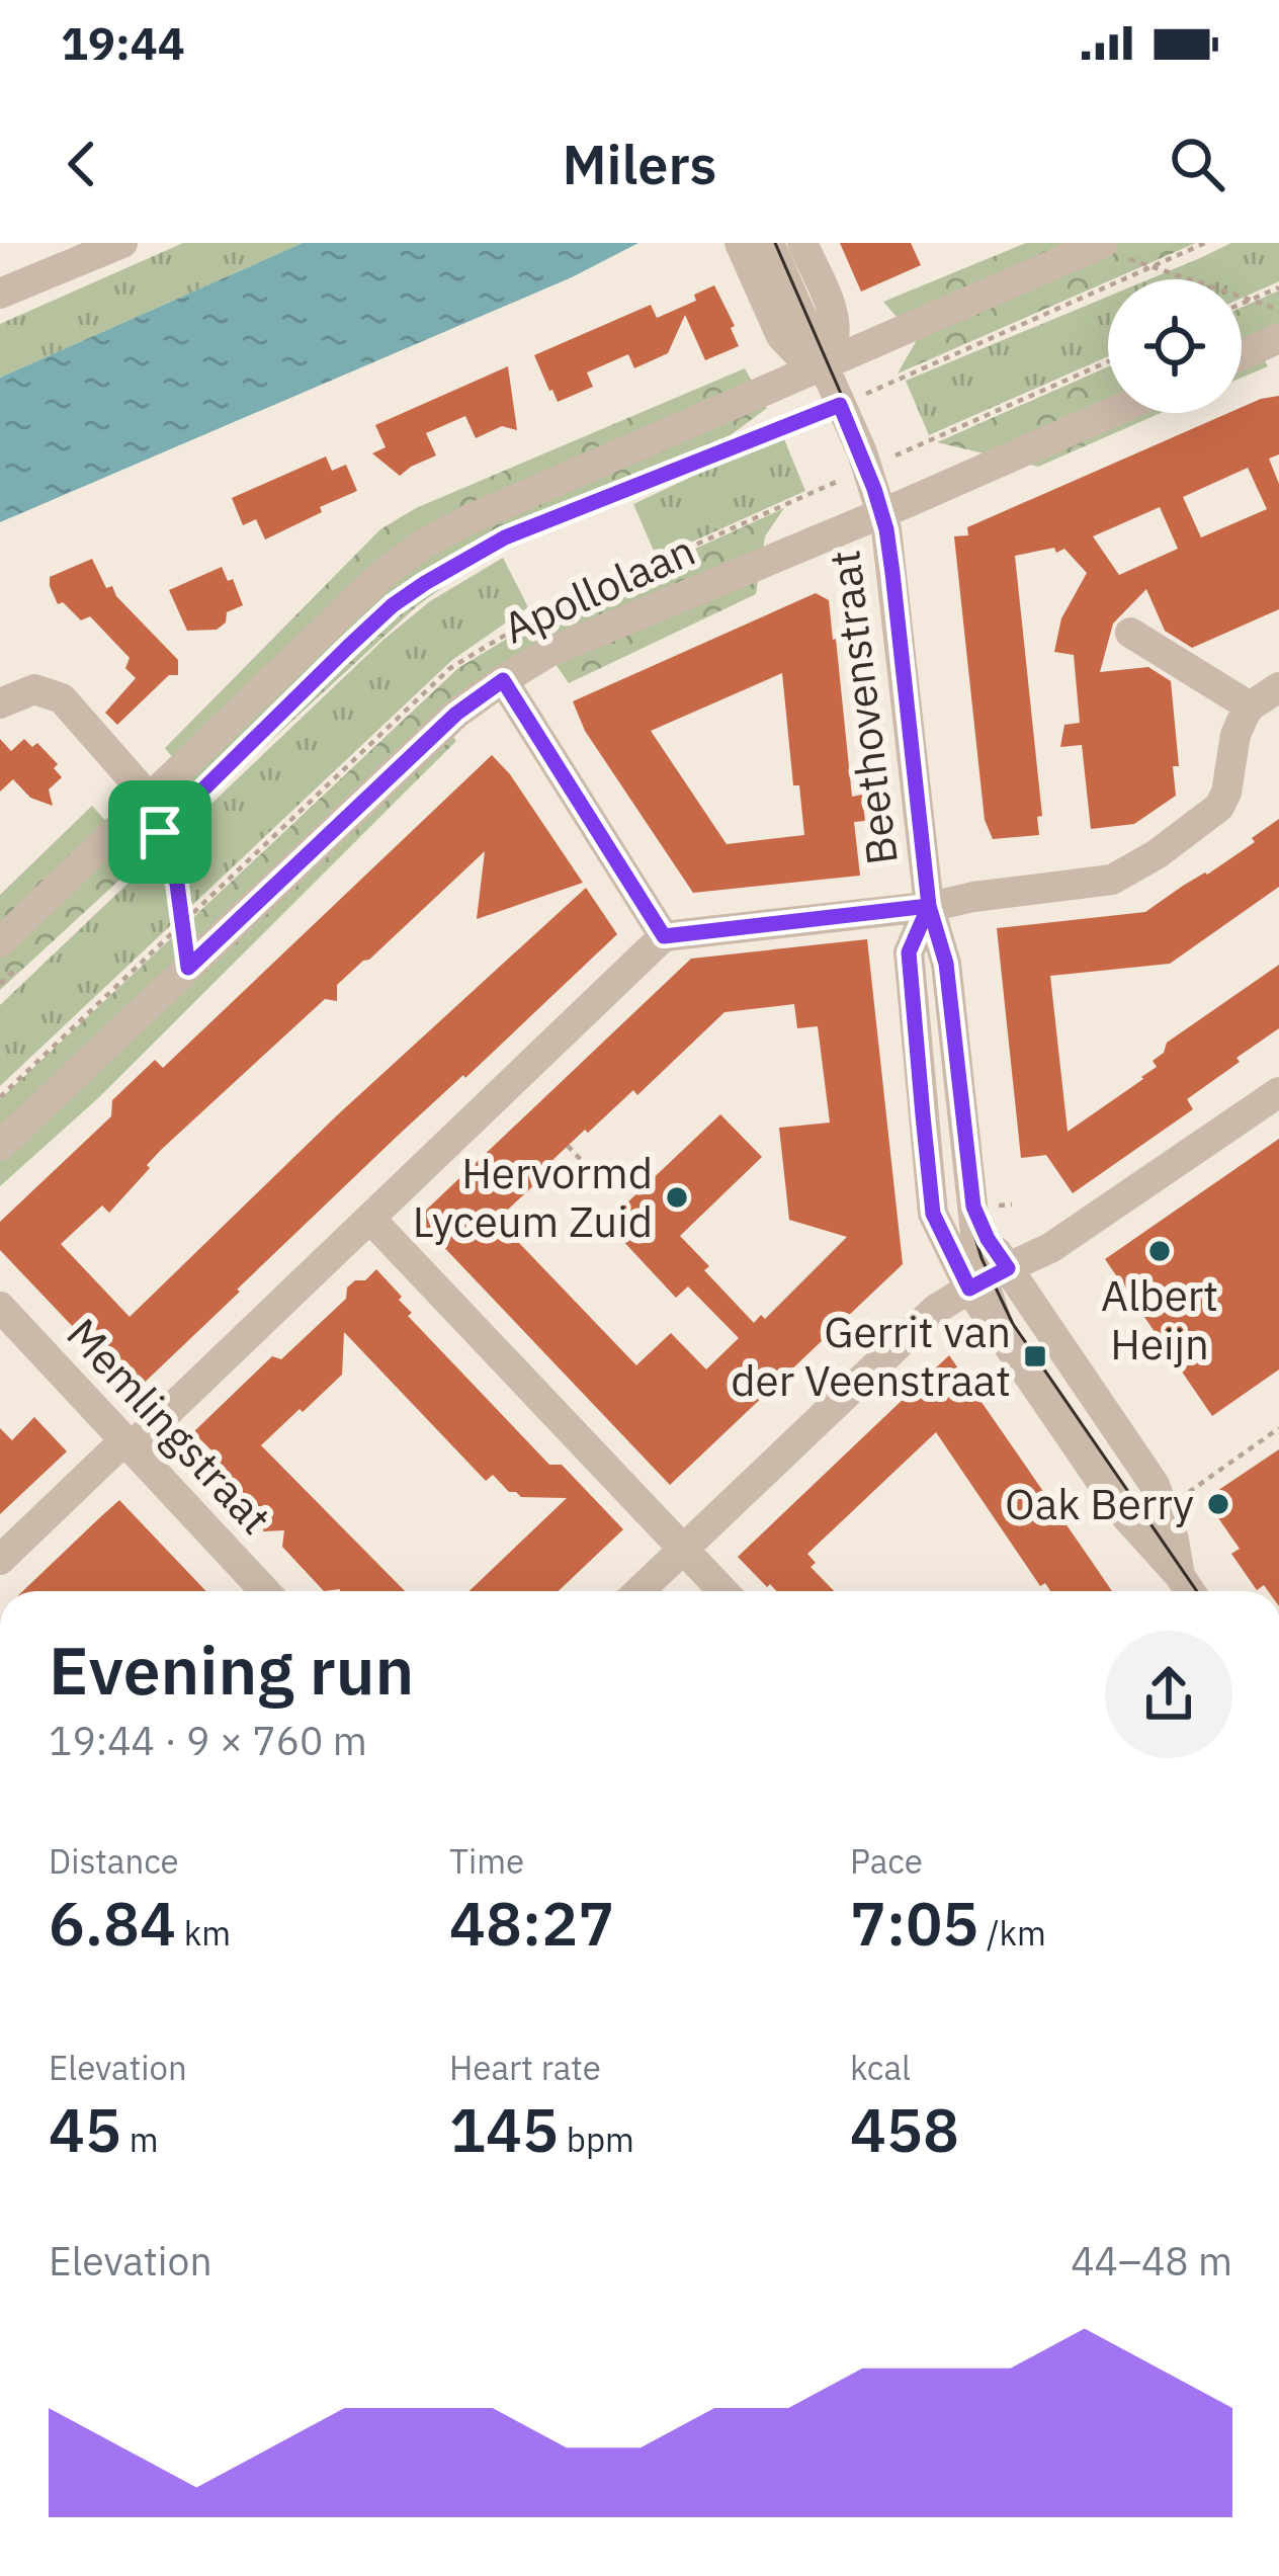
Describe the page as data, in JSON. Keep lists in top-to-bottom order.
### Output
{
  "streets": {
    "street": ["Apollolaan", "Beethovenstraat", "Memlingstraat"]
  },
  "crossings": [
    ["Apollolaan", "Beethovenstraat"]
  ],
  "places": {
    "other": ["Hervormd Lyceum Zuid", "Albert Heijn", "Oak Berry"],
    "transit": ["Gerrit van der Veenstraat"]
  },
  "page": {
    "status": "19:44",
    "header": "Milers",
    "heading": ["Evening run", "19:44 · 9 × 760 m"],
    "stats": [
      ["Distance", "6.84 km"],
      ["Time", "48:27"],
      ["Pace", "7:05 /km"],
      ["Elevation", "45 m"],
      ["Heart rate", "145 bpm"],
      ["kcal", "458"]
    ],
    "chart": ["Elevation", "44–48 m"]
  }
}
